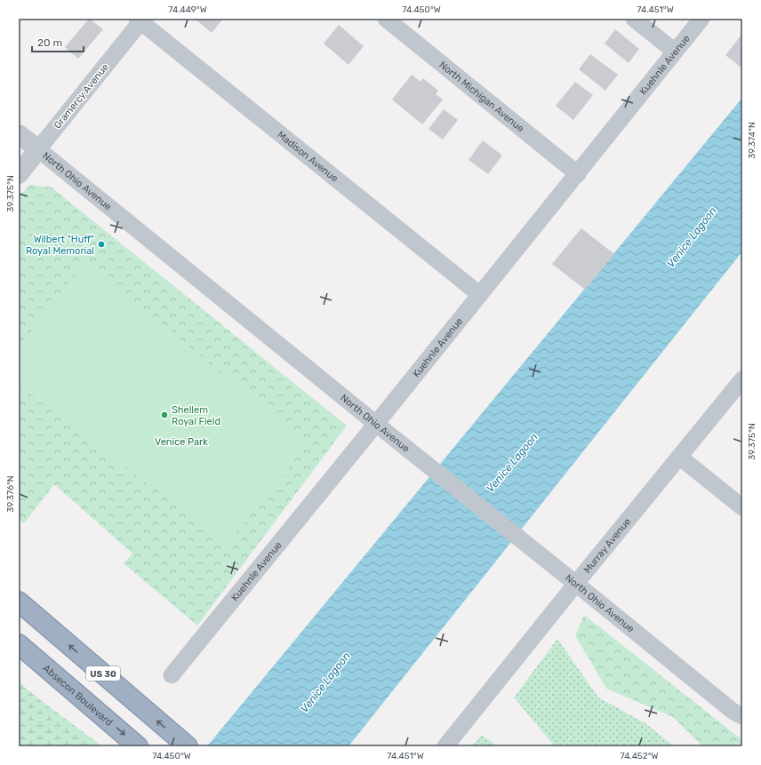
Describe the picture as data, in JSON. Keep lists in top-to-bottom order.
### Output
{
  "streets": {
    "highway": ["US 30", "Absecon Boulevard"],
    "street": [
      "Kuehnle Avenue",
      "Gramercy Avenue",
      "North Michigan Avenue",
      "Madison Avenue",
      "North Ohio Avenue",
      "Murray Avenue"
    ]
  },
  "crossings": [
    ["Kuehnle Avenue", "North Michigan Avenue"],
    ["Kuehnle Avenue", "Madison Avenue"],
    ["Kuehnle Avenue", "North Ohio Avenue"],
    ["Gramercy Avenue", "Madison Avenue"],
    ["Gramercy Avenue", "North Ohio Avenue"],
    ["North Ohio Avenue", "Murray Avenue"]
  ],
  "water": ["Venice Lagoon"],
  "parks": ["Venice Park"],
  "places": ["Wilbert \"Huff\" Royal Memorial", "Shellem Royal Field"],
  "scale_bar": "20 m",
  "coordinates": [
    "74.449°W",
    "74.450°W",
    "74.451°W",
    "39.374°N",
    "39.375°N",
    "39.376°N",
    "74.452°W"
  ]
}
